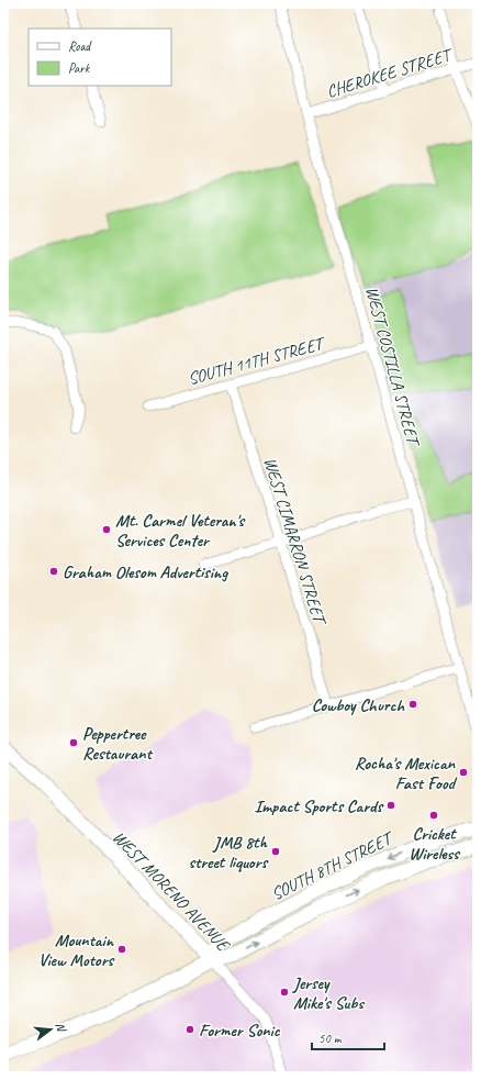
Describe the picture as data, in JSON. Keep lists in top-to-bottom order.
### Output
{
  "streets": {
    "main road": ["SOUTH 8TH STREET", "WEST MORENO AVENUE"],
    "street": [
      "CHEROKEE STREET",
      "SOUTH 11TH STREET",
      "WEST COSTILLA STREET",
      "WEST CIMARRON STREET"
    ]
  },
  "crossings": [
    ["CHEROKEE STREET", "WEST COSTILLA STREET"],
    ["SOUTH 11TH STREET", "WEST COSTILLA STREET"],
    ["SOUTH 11TH STREET", "WEST CIMARRON STREET"],
    ["SOUTH 8TH STREET", "WEST MORENO AVENUE"]
  ],
  "places": [
    "Mt. Carmel Veteran's Services Center",
    "Graham Olesom Advertising",
    "Cowboy Church",
    "Peppertree Restaurant",
    "Rocha's Mexican Fast Food",
    "Impact Sports Cards",
    "Cricket Wireless",
    "JMB 8th street liquors",
    "Mountain View Motors",
    "Jersey Mike's Subs",
    "Former Sonic"
  ],
  "legend": ["Road", "Park"],
  "scale_bar": "50 m",
  "north": "right"
}
